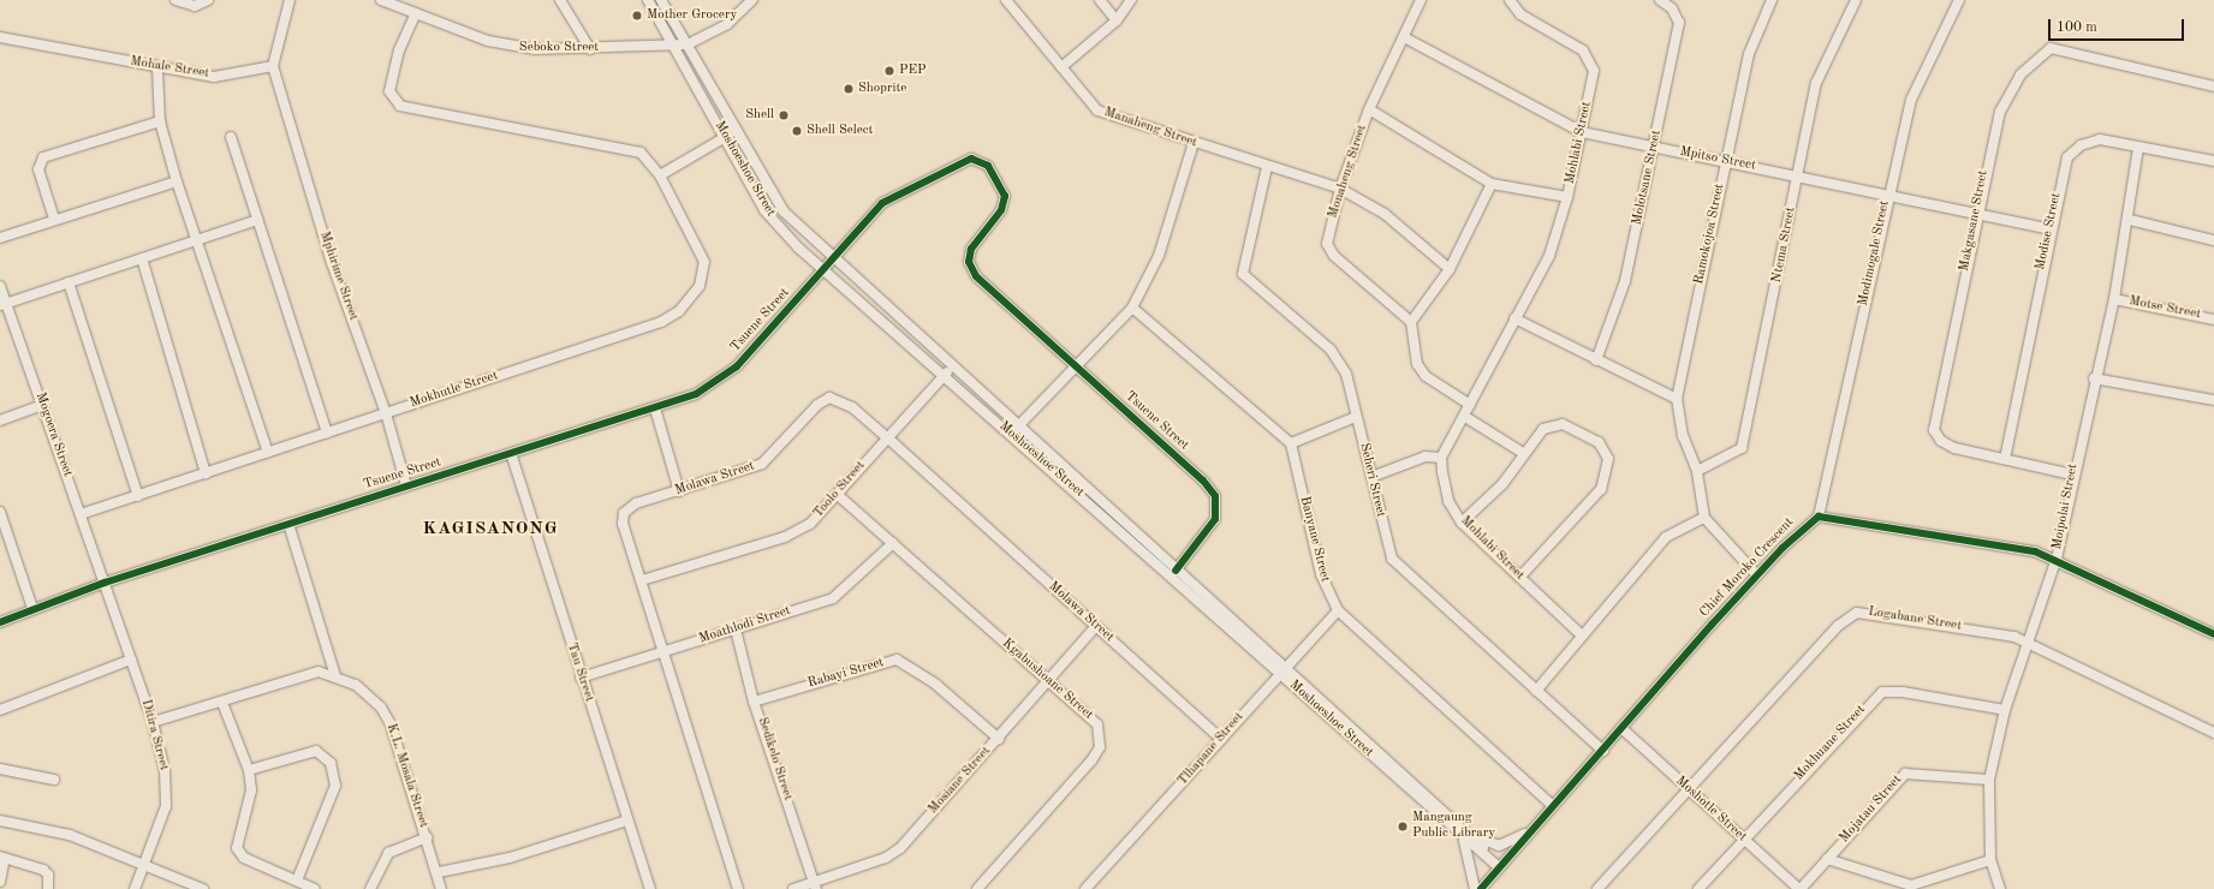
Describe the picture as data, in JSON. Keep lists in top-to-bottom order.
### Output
{
  "streets": {
    "street": [
      "Seboko Street",
      "Mohale Street",
      "Manaheng Street",
      "Mohlabi Street",
      "Mpitso Street",
      "Moshoeshoe Street",
      "Monaheng Street",
      "Molotsane Street",
      "Makgasane Street",
      "Modise Street",
      "Ramokojoa Street",
      "Ntema Street",
      "Modimogale Street",
      "Mphirime Street",
      "Motse Street",
      "Tsuene Street",
      "Mokhutle Street",
      "Mogoera Street",
      "Molawa Street",
      "Seheri Street",
      "Toolo Street",
      "Moipolai Street",
      "Banyane Street",
      "Chief Moroko Crescent",
      "Logabane Street",
      "Moathlodi Street",
      "Tau Street",
      "Rabayi Street",
      "Kgabushoane Street",
      "Ditira Street",
      "Mokhuane Street",
      "Tlhapane Street",
      "Sedikelo Street",
      "K.L. Mosala Street",
      "Mosiane Street",
      "Moshotle Street",
      "Mojatau Street"
    ]
  },
  "crossings": [
    ["Seboko Street", "Moshoeshoe Street"],
    ["Seboko Street", "Mokhutle Street"],
    ["Mohale Street", "Mphirime Street"],
    ["Manaheng Street", "Monaheng Street"],
    ["Manaheng Street", "Seheri Street"],
    ["Mohlabi Street", "Mpitso Street"],
    ["Mpitso Street", "Monaheng Street"],
    ["Mpitso Street", "Molotsane Street"],
    ["Mpitso Street", "Makgasane Street"],
    ["Mpitso Street", "Modise Street"],
    ["Mpitso Street", "Ramokojoa Street"],
    ["Mpitso Street", "Ntema Street"],
    ["Mpitso Street", "Modimogale Street"],
    ["Moshoeshoe Street", "Tsuene Street"],
    ["Moshoeshoe Street", "Toolo Street"],
    ["Moshoeshoe Street", "Chief Moroko Crescent"],
    ["Moshoeshoe Street", "Tlhapane Street"],
    ["Makgasane Street", "Modise Street"],
    ["Makgasane Street", "Moipolai Street"],
    ["Modise Street", "Moipolai Street"],
    ["Ramokojoa Street", "Ntema Street"],
    ["Modimogale Street", "Chief Moroko Crescent"],
    ["Mphirime Street", "Tsuene Street"],
    ["Mphirime Street", "Mokhutle Street"],
    ["Motse Street", "Moipolai Street"],
    ["Tsuene Street", "Mogoera Street"],
    ["Tsuene Street", "Tau Street"],
    ["Tsuene Street", "Ditira Street"],
    ["Mokhutle Street", "Mogoera Street"],
    ["Mogoera Street", "Ditira Street"],
    ["Molawa Street", "Toolo Street"],
    ["Molawa Street", "Moathlodi Street"],
    ["Molawa Street", "Tlhapane Street"],
    ["Molawa Street", "Mosiane Street"],
    ["Seheri Street", "Chief Moroko Crescent"],
    ["Toolo Street", "Kgabushoane Street"],
    ["Moipolai Street", "Logabane Street"],
    ["Moipolai Street", "Mokhuane Street"],
    ["Moipolai Street", "Mojatau Street"],
    ["Banyane Street", "Chief Moroko Crescent"],
    ["Banyane Street", "Tlhapane Street"],
    ["Chief Moroko Crescent", "Moshotle Street"],
    ["Logabane Street", "Moshotle Street"],
    ["Moathlodi Street", "Tau Street"],
    ["Moathlodi Street", "Kgabushoane Street"],
    ["Moathlodi Street", "Sedikelo Street"],
    ["Rabayi Street", "Sedikelo Street"],
    ["Rabayi Street", "Mosiane Street"],
    ["Kgabushoane Street", "Mosiane Street"],
    ["Ditira Street", "K.L. Mosala Street"],
    ["Mokhuane Street", "Moshotle Street"],
    ["Sedikelo Street", "Mosiane Street"],
    ["Moshotle Street", "Mojatau Street"]
  ],
  "districts": ["KAGISANONG"],
  "places": [
    "Mother Grocery",
    "PEP",
    "Shoprite",
    "Shell",
    "Shell Select",
    "Mangaung Public Library"
  ],
  "scale_bar": "100 m"
}
